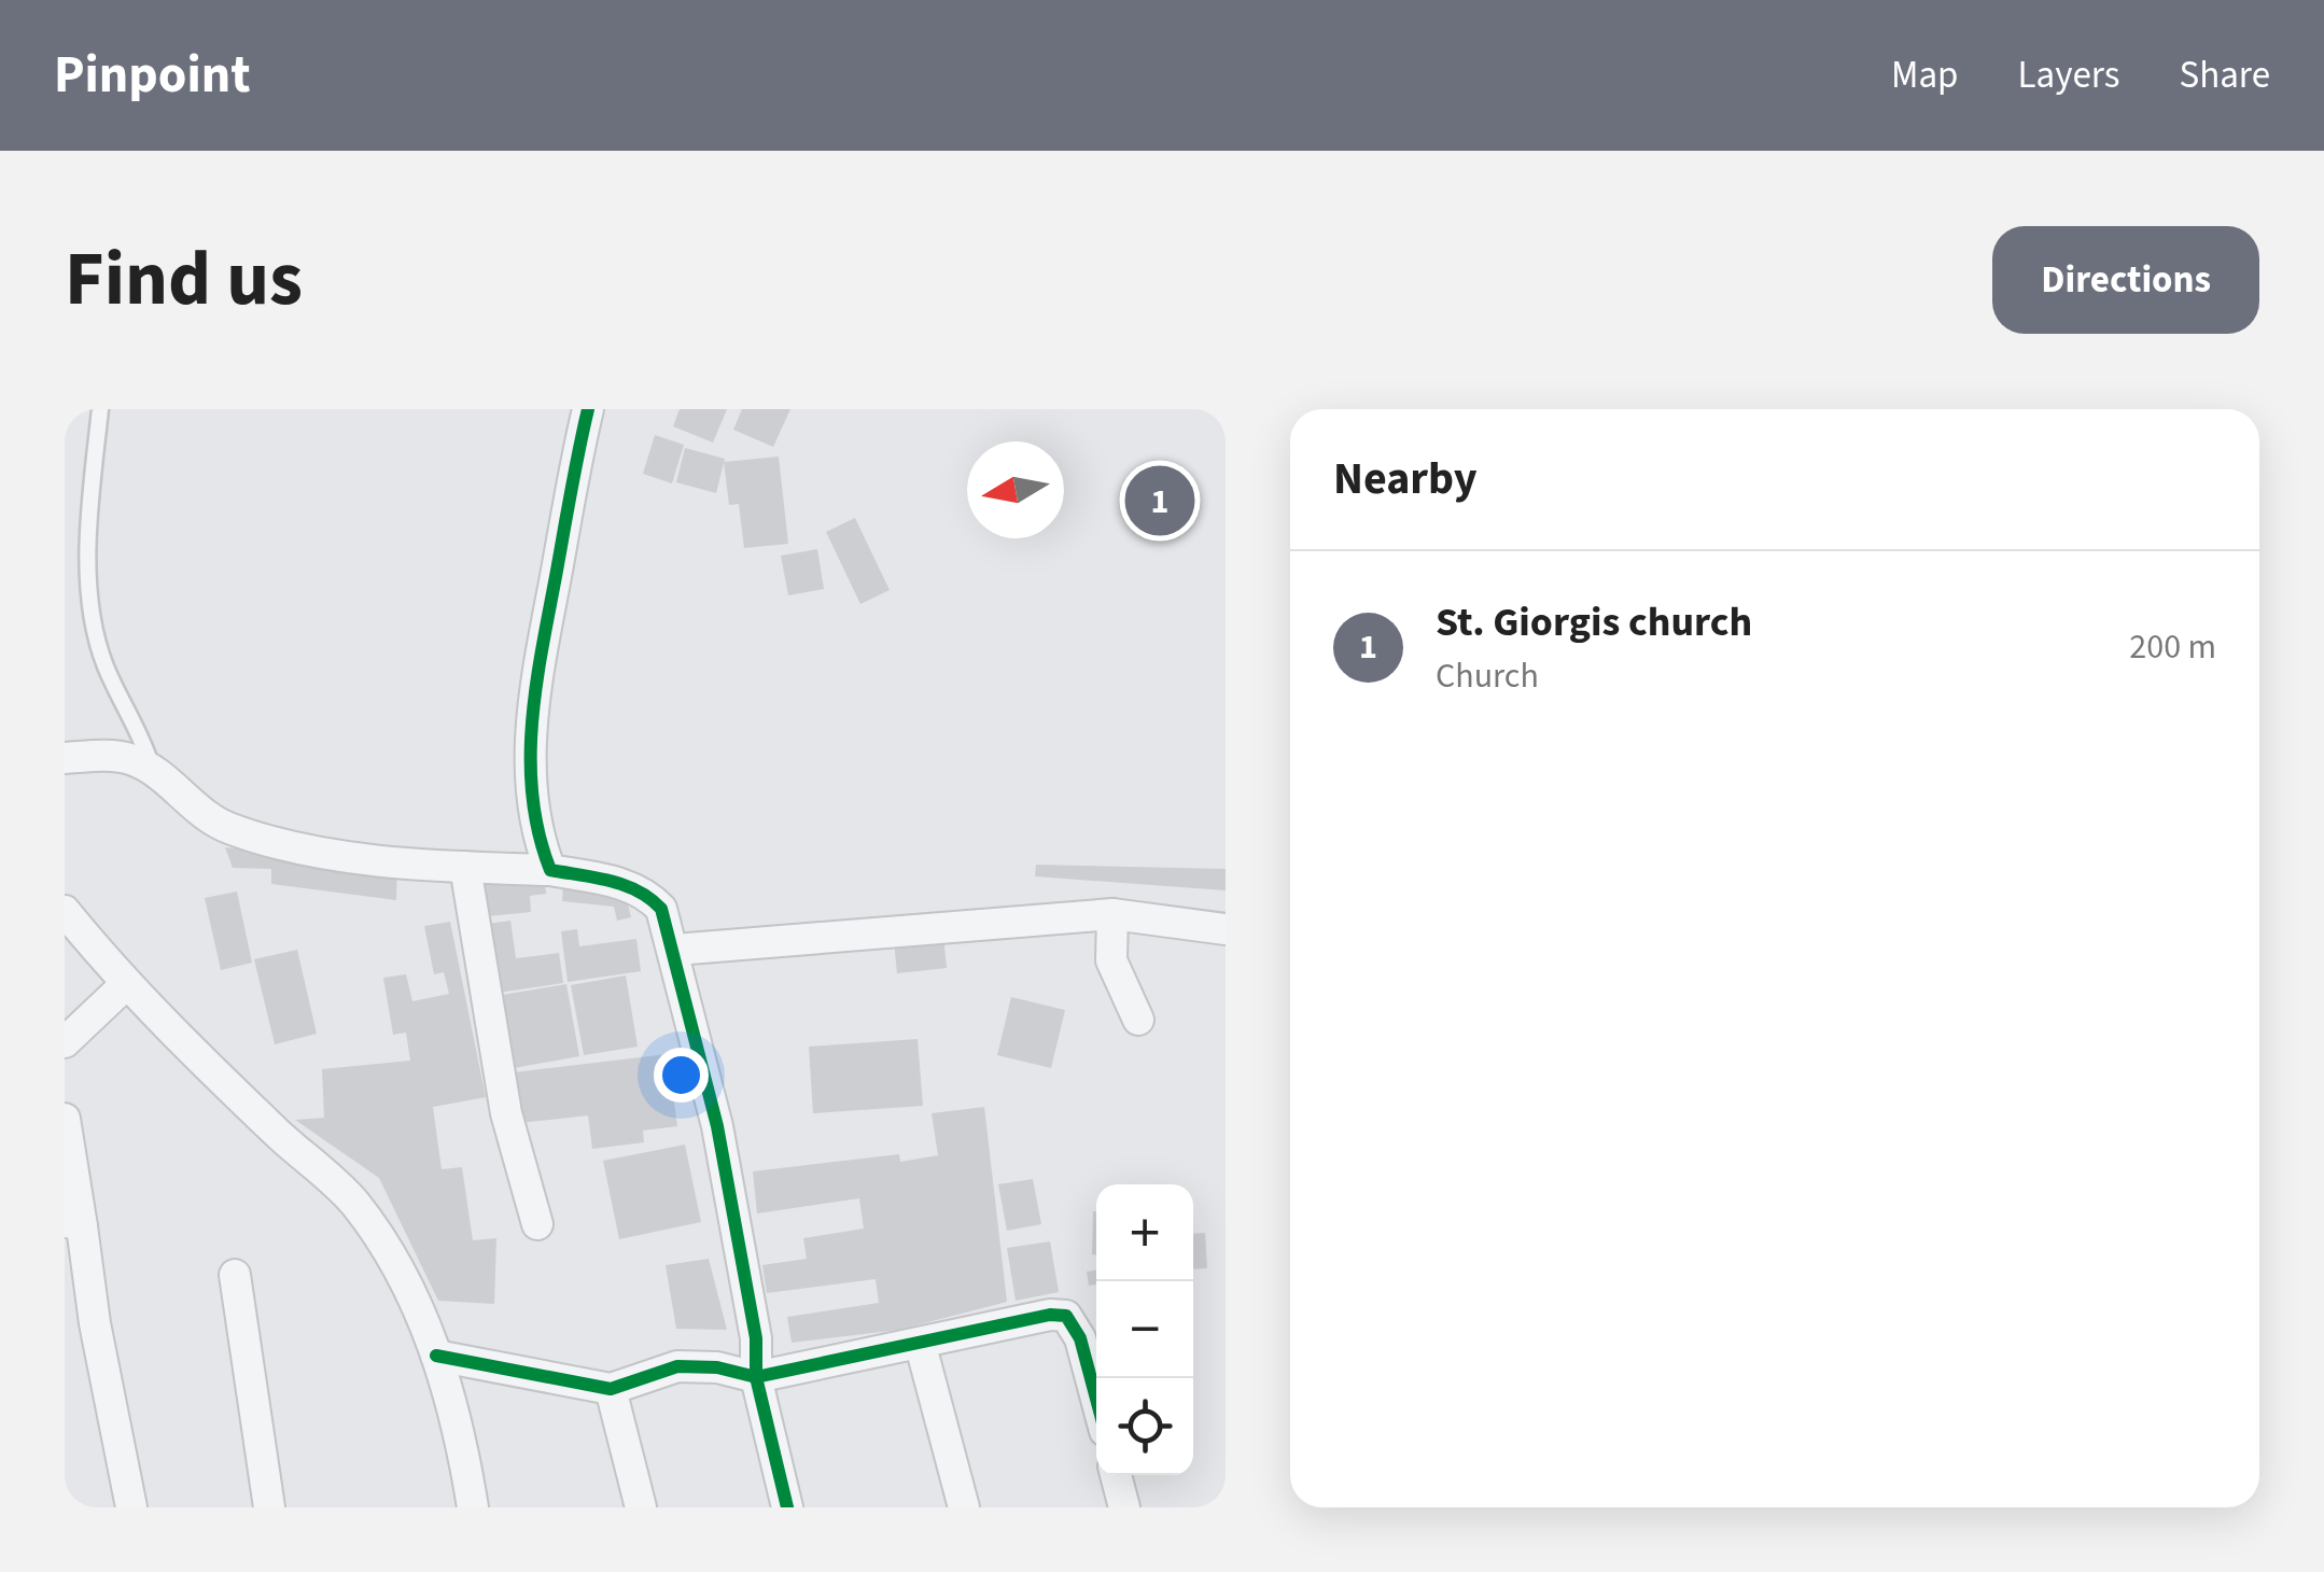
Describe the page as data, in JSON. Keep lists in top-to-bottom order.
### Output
{
  "north": "left",
  "page": {
    "header": "Pinpoint",
    "nav": ["Map", "Layers", "Share"],
    "title": "Find us",
    "buttons": "Directions",
    "heading": "Nearby",
    "pins": "1",
    "list": [
      {
        "mark": "1",
        "name": "St. Giorgis church",
        "note": "Church",
        "value": "200 m"
      }
    ],
    "map_buttons": ["+", "−"]
  }
}
